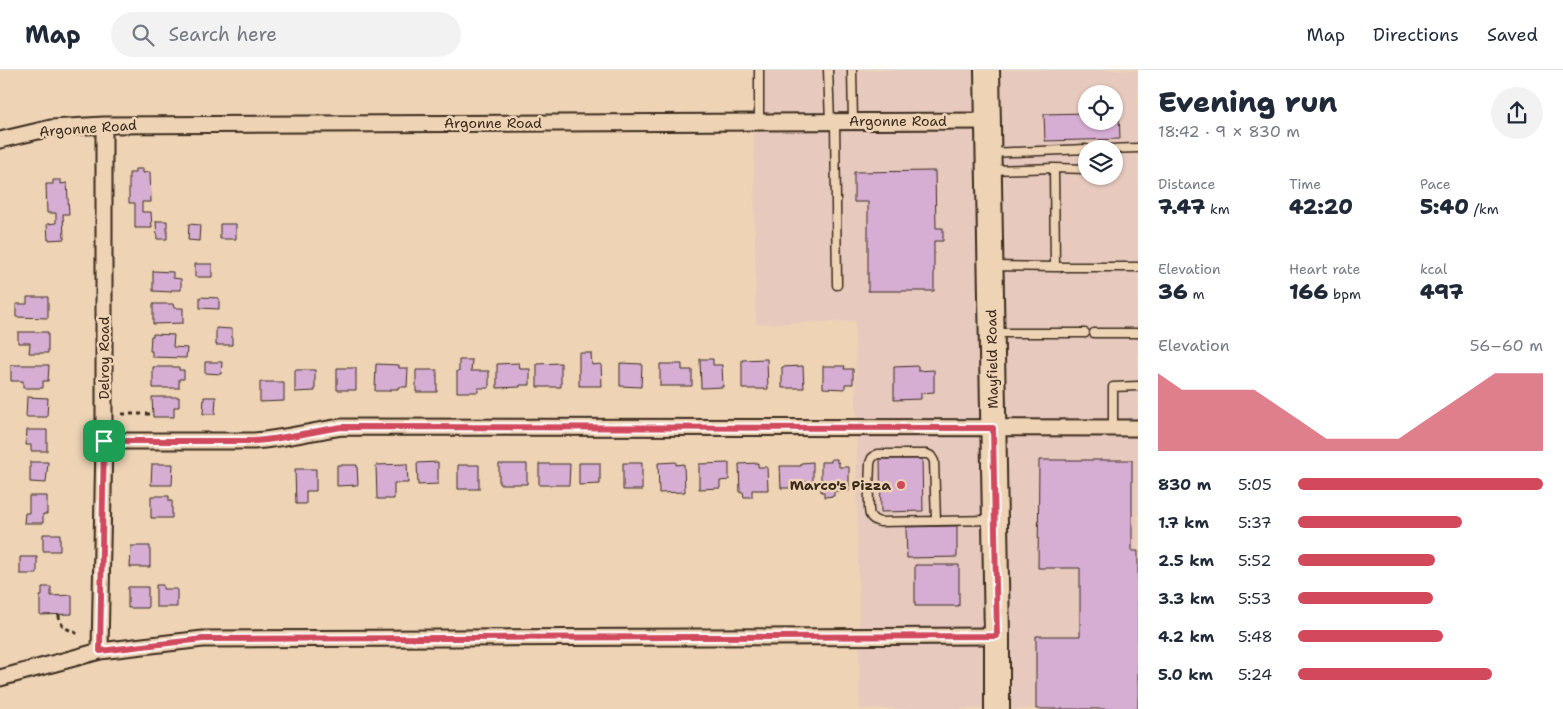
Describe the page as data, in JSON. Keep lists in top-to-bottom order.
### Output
{
  "streets": {
    "main road": ["Mayfield Road"],
    "street": ["Argonne Road", "Delroy Road"]
  },
  "crossings": [
    ["Argonne Road", "Delroy Road"],
    ["Argonne Road", "Mayfield Road"]
  ],
  "places": ["Marco's Pizza"],
  "page": {
    "header": "Map",
    "search": "Search here",
    "nav": ["Map", "Directions", "Saved"],
    "heading": ["Evening run", "18:42 · 9 × 830 m"],
    "stats": [
      ["Distance", "7.47 km"],
      ["Time", "42:20"],
      ["Pace", "5:40 /km"],
      ["Elevation", "36 m"],
      ["Heart rate", "166 bpm"],
      ["kcal", "497"]
    ],
    "chart": ["Elevation", "56–60 m"],
    "list": [
      {
        "name": "830 m",
        "note": "5:05"
      },
      {
        "name": "1.7 km",
        "note": "5:37"
      },
      {
        "name": "2.5 km",
        "note": "5:52"
      },
      {
        "name": "3.3 km",
        "note": "5:53"
      },
      {
        "name": "4.2 km",
        "note": "5:48"
      },
      {
        "name": "5.0 km",
        "note": "5:24"
      }
    ]
  }
}
